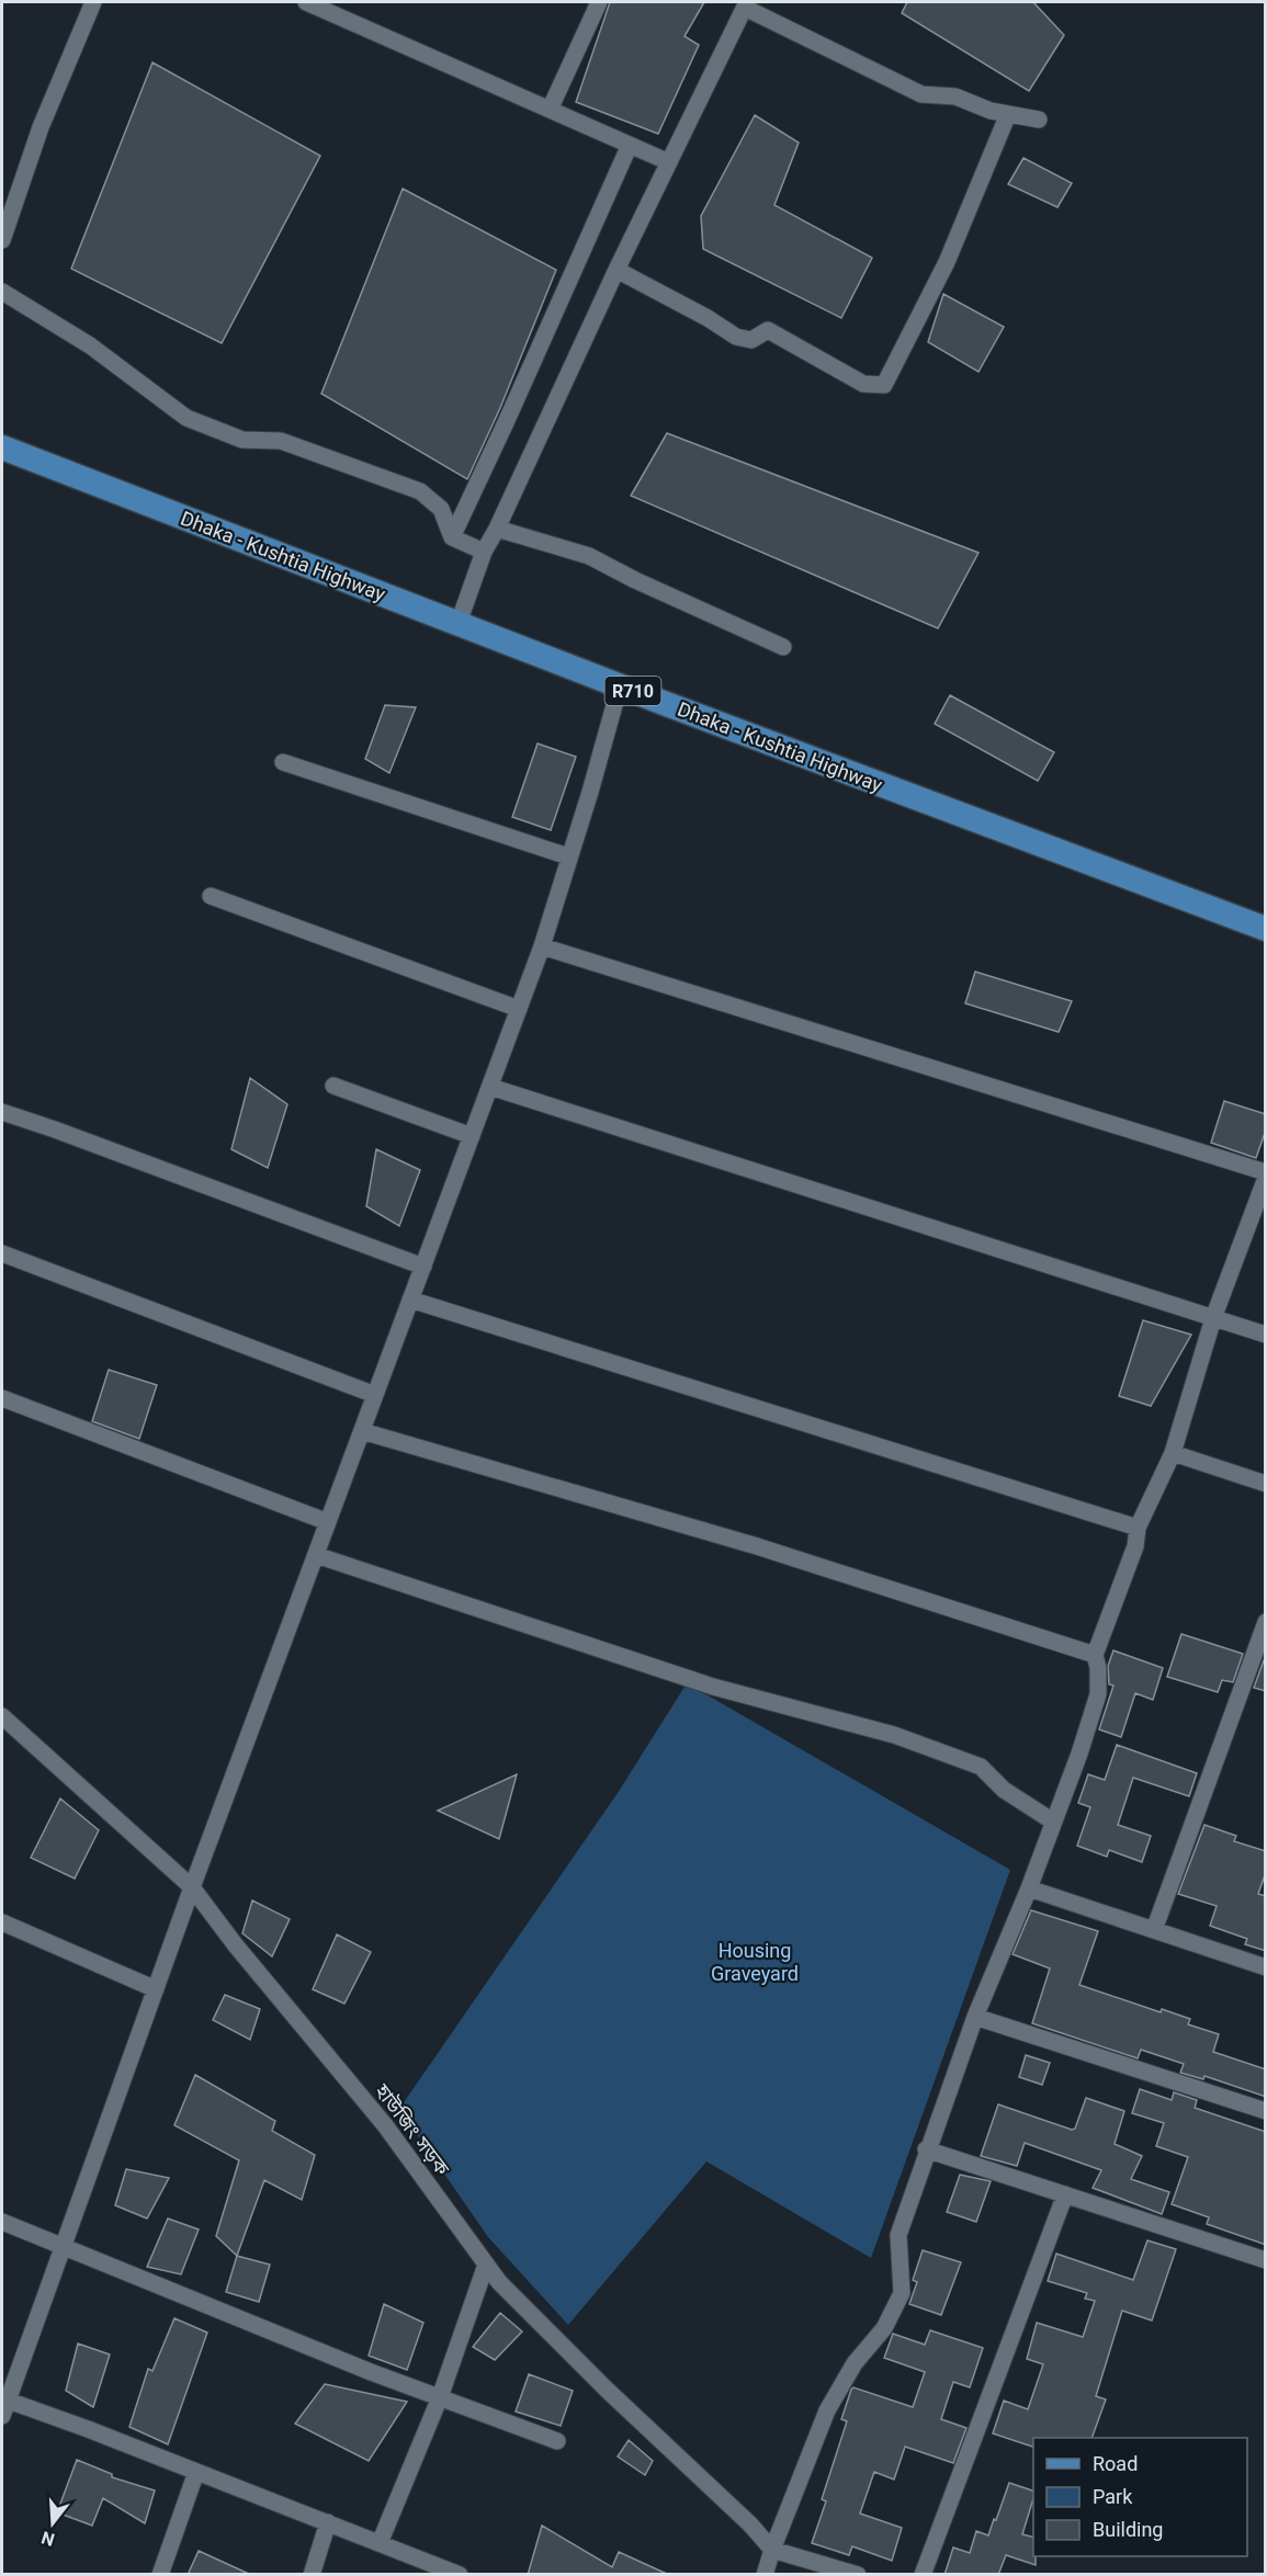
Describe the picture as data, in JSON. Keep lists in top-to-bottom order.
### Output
{
  "streets": {
    "main road": ["Dhaka - Kushtia Highway", "R710"],
    "street": ["হাউজিং সড়ক"]
  },
  "parks": ["Housing Graveyard"],
  "legend": ["Road", "Park", "Building"],
  "north": "bottom"
}
